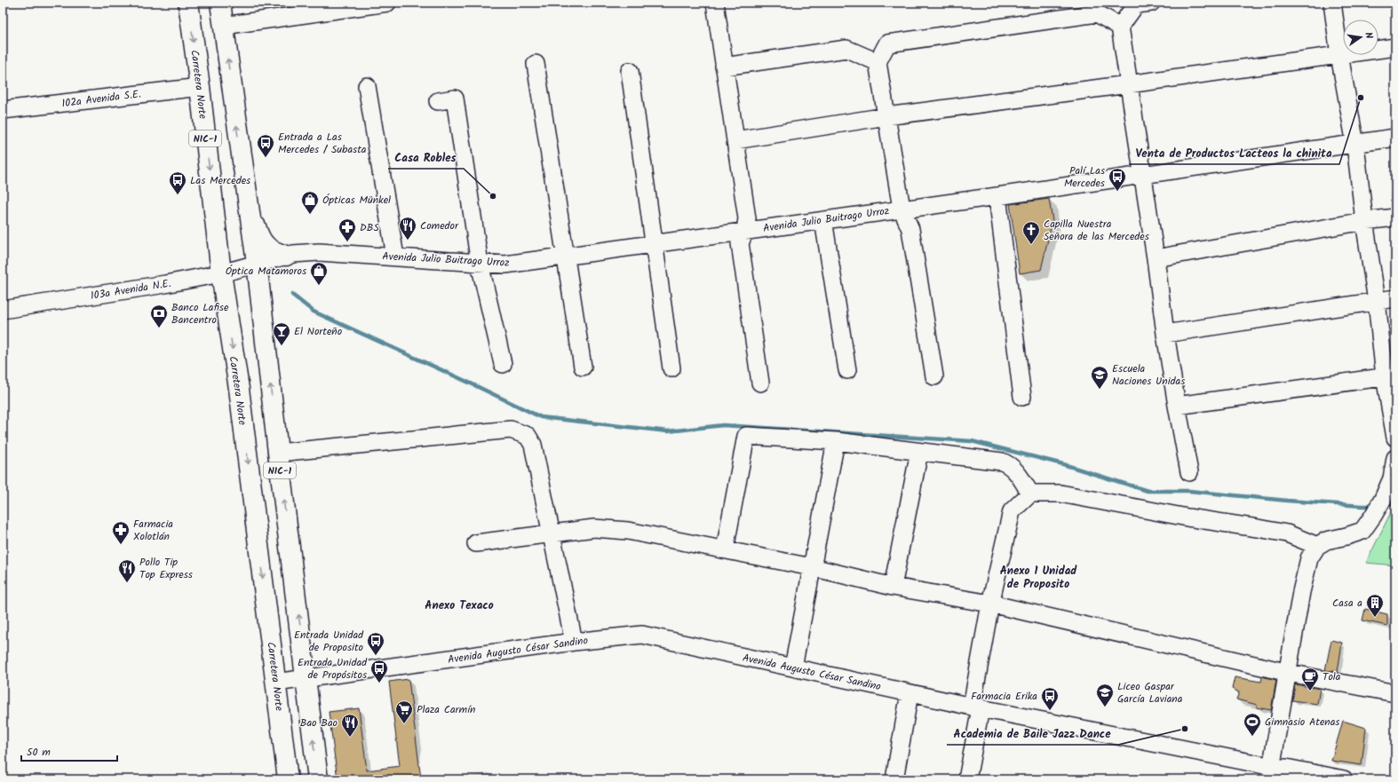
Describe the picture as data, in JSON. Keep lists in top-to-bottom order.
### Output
{
  "streets": {
    "highway": ["Carretera Norte", "NIC-1"],
    "street": [
      "102a Avenida S.E.",
      "Avenida Julio Buitrago Urroz",
      "103a Avenida N.E.",
      "Avenida Augusto César Sandino"
    ]
  },
  "crossings": [
    ["Carretera Norte", "102a Avenida S.E."],
    ["Carretera Norte", "103a Avenida N.E."],
    ["Carretera Norte", "Avenida Augusto César Sandino"],
    ["NIC-1", "Avenida Julio Buitrago Urroz"],
    ["NIC-1", "103a Avenida N.E."],
    ["NIC-1", "Avenida Augusto César Sandino"],
    ["Avenida Julio Buitrago Urroz", "103a Avenida N.E."]
  ],
  "districts": ["Anexo 1 Unidad de Proposito", "Anexo Texaco"],
  "places": {
    "other": ["Venta de Productos Lacteos la chinita", "Casa Robles", "Academia de Baile Jazz Dance"],
    "bus stop": [
      "Entrada a Las Mercedes / Subasta",
      "Palí Las Mercedes",
      "Las Mercedes",
      "Entrada Unidad de Proposito",
      "Entrada Unidad de Propósitos",
      "Farmacia Erika"
    ],
    "shop": ["Ópticas Münkel", "Óptica Matamoros"],
    "restaurant": ["Comedor", "Pollo Tip Top Express", "Bao Bao"],
    "pharmacy": ["DBS", "Farmacia Xolotlán"],
    "church": ["Capilla Nuestra Señora de las Mercedes"],
    "bank": ["Banco Lafise Bancentro"],
    "bar": ["El Norteño"],
    "school or university": ["Escuela Naciones Unidas", "Liceo Gaspar García Laviana"],
    "building": ["Casa a"],
    "cafe": ["Tola"],
    "supermarket": ["Plaza Carmín"],
    "sports": ["Gimnasio Atenas"]
  },
  "scale_bar": "50 m",
  "north": "right"
}
